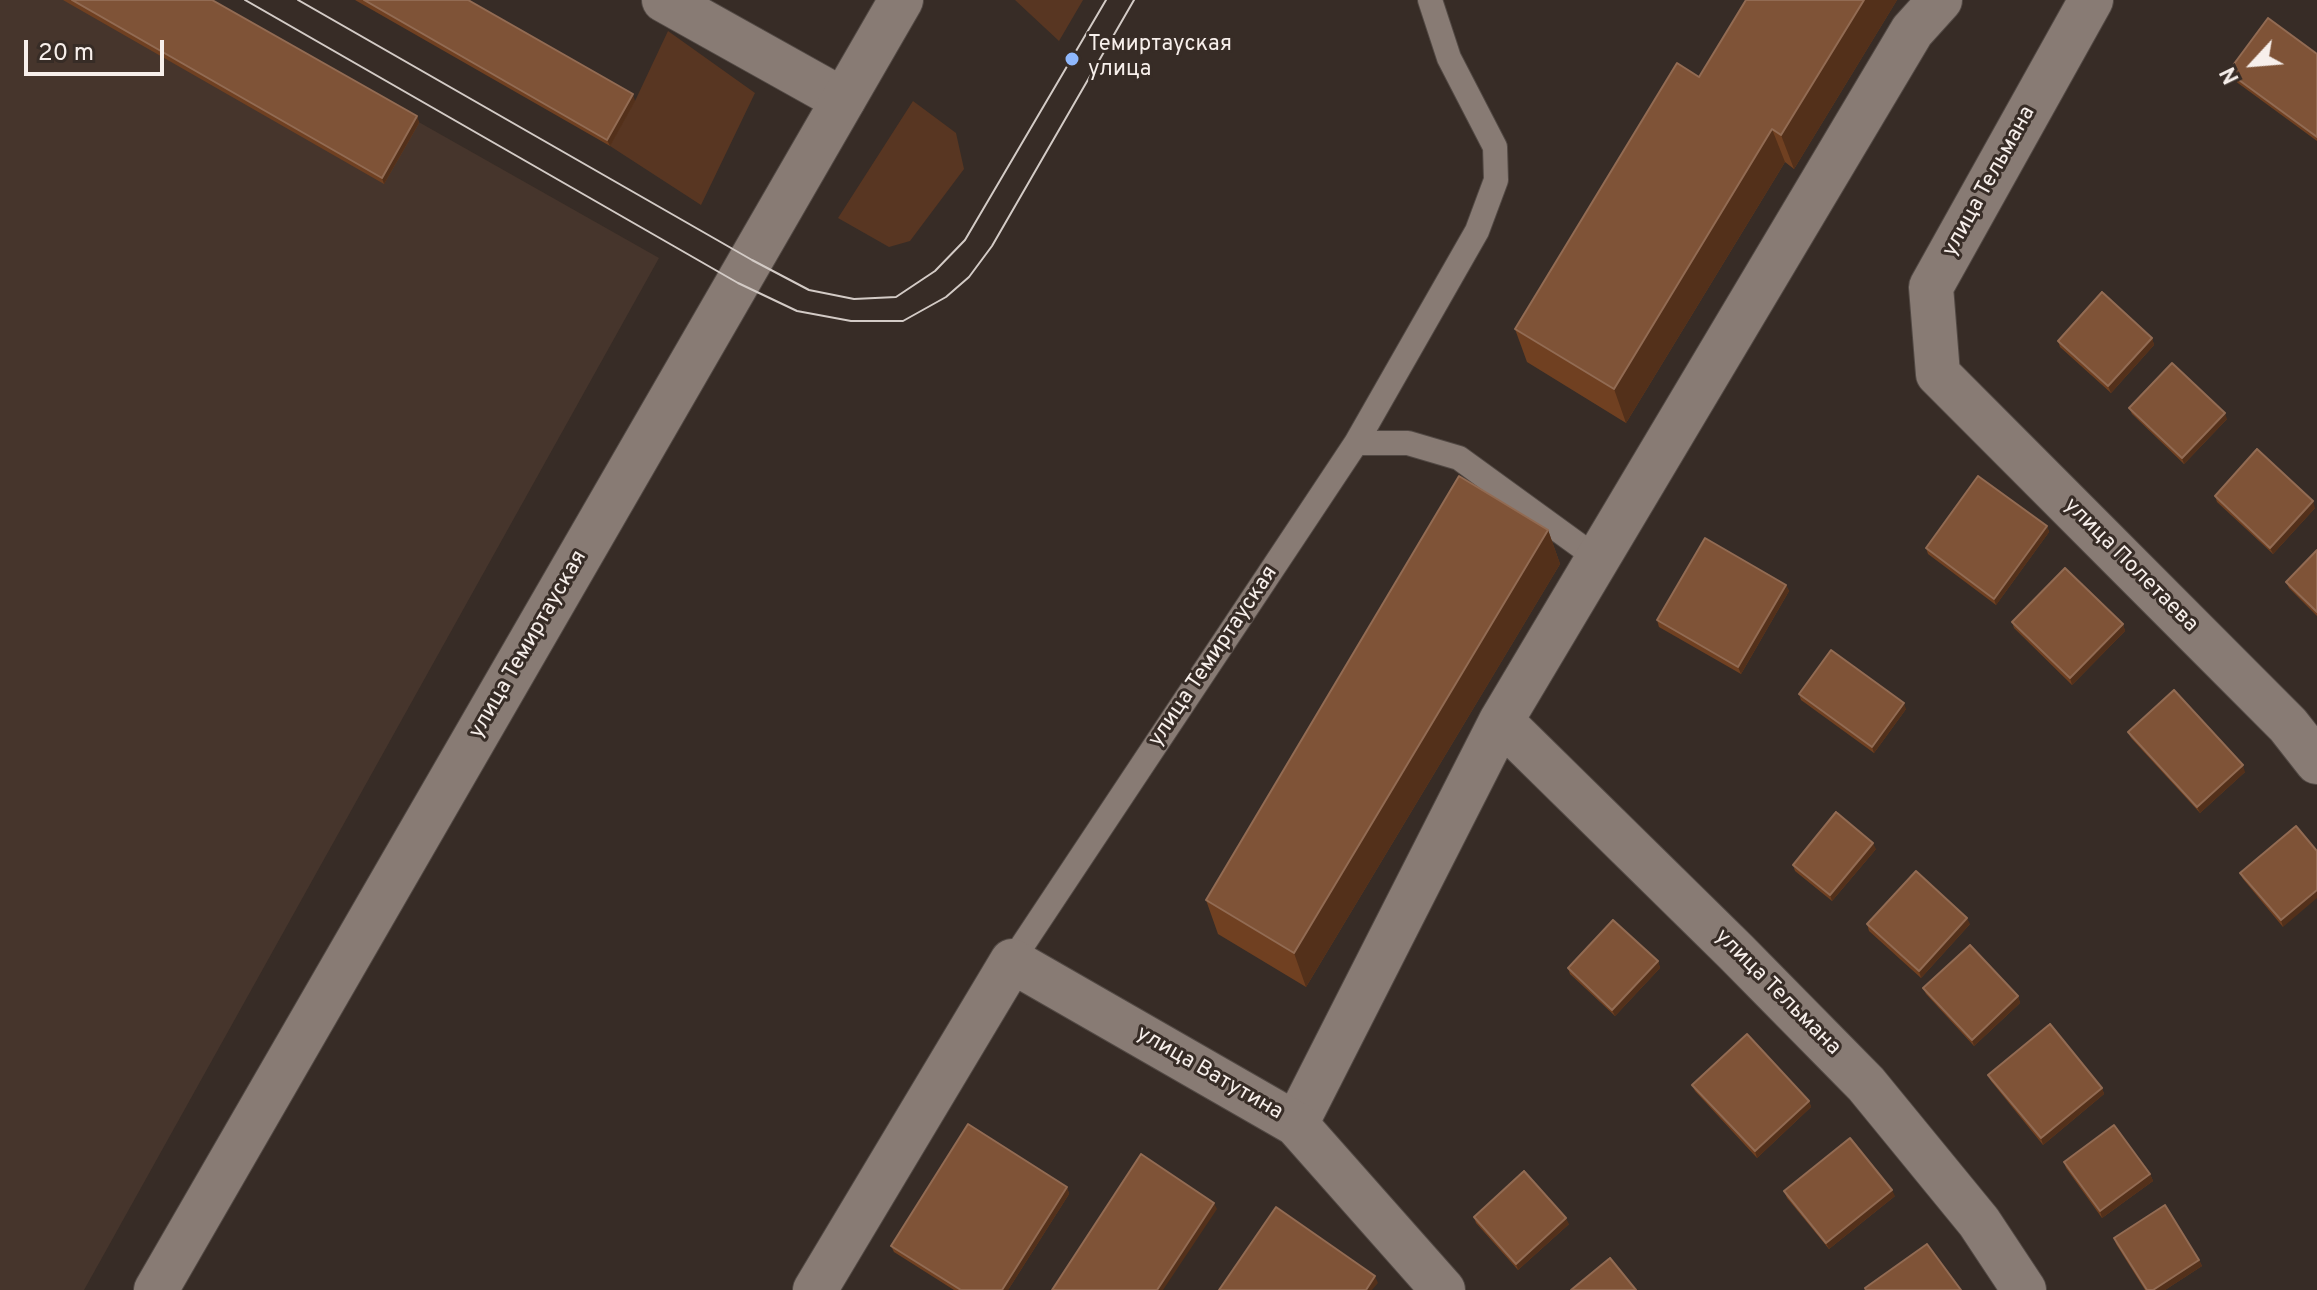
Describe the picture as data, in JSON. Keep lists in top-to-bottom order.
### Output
{
  "streets": {
    "street": [
      "улица Тельмана",
      "улица Полетаева",
      "улица Темиртауская",
      "улица Ватутина"
    ]
  },
  "crossings": [
    ["улица Тельмана", "улица Полетаева"],
    ["улица Темиртауская", "улица Ватутина"]
  ],
  "places": ["Темиртауская улица"],
  "scale_bar": "20 m",
  "north": "bottom left"
}
